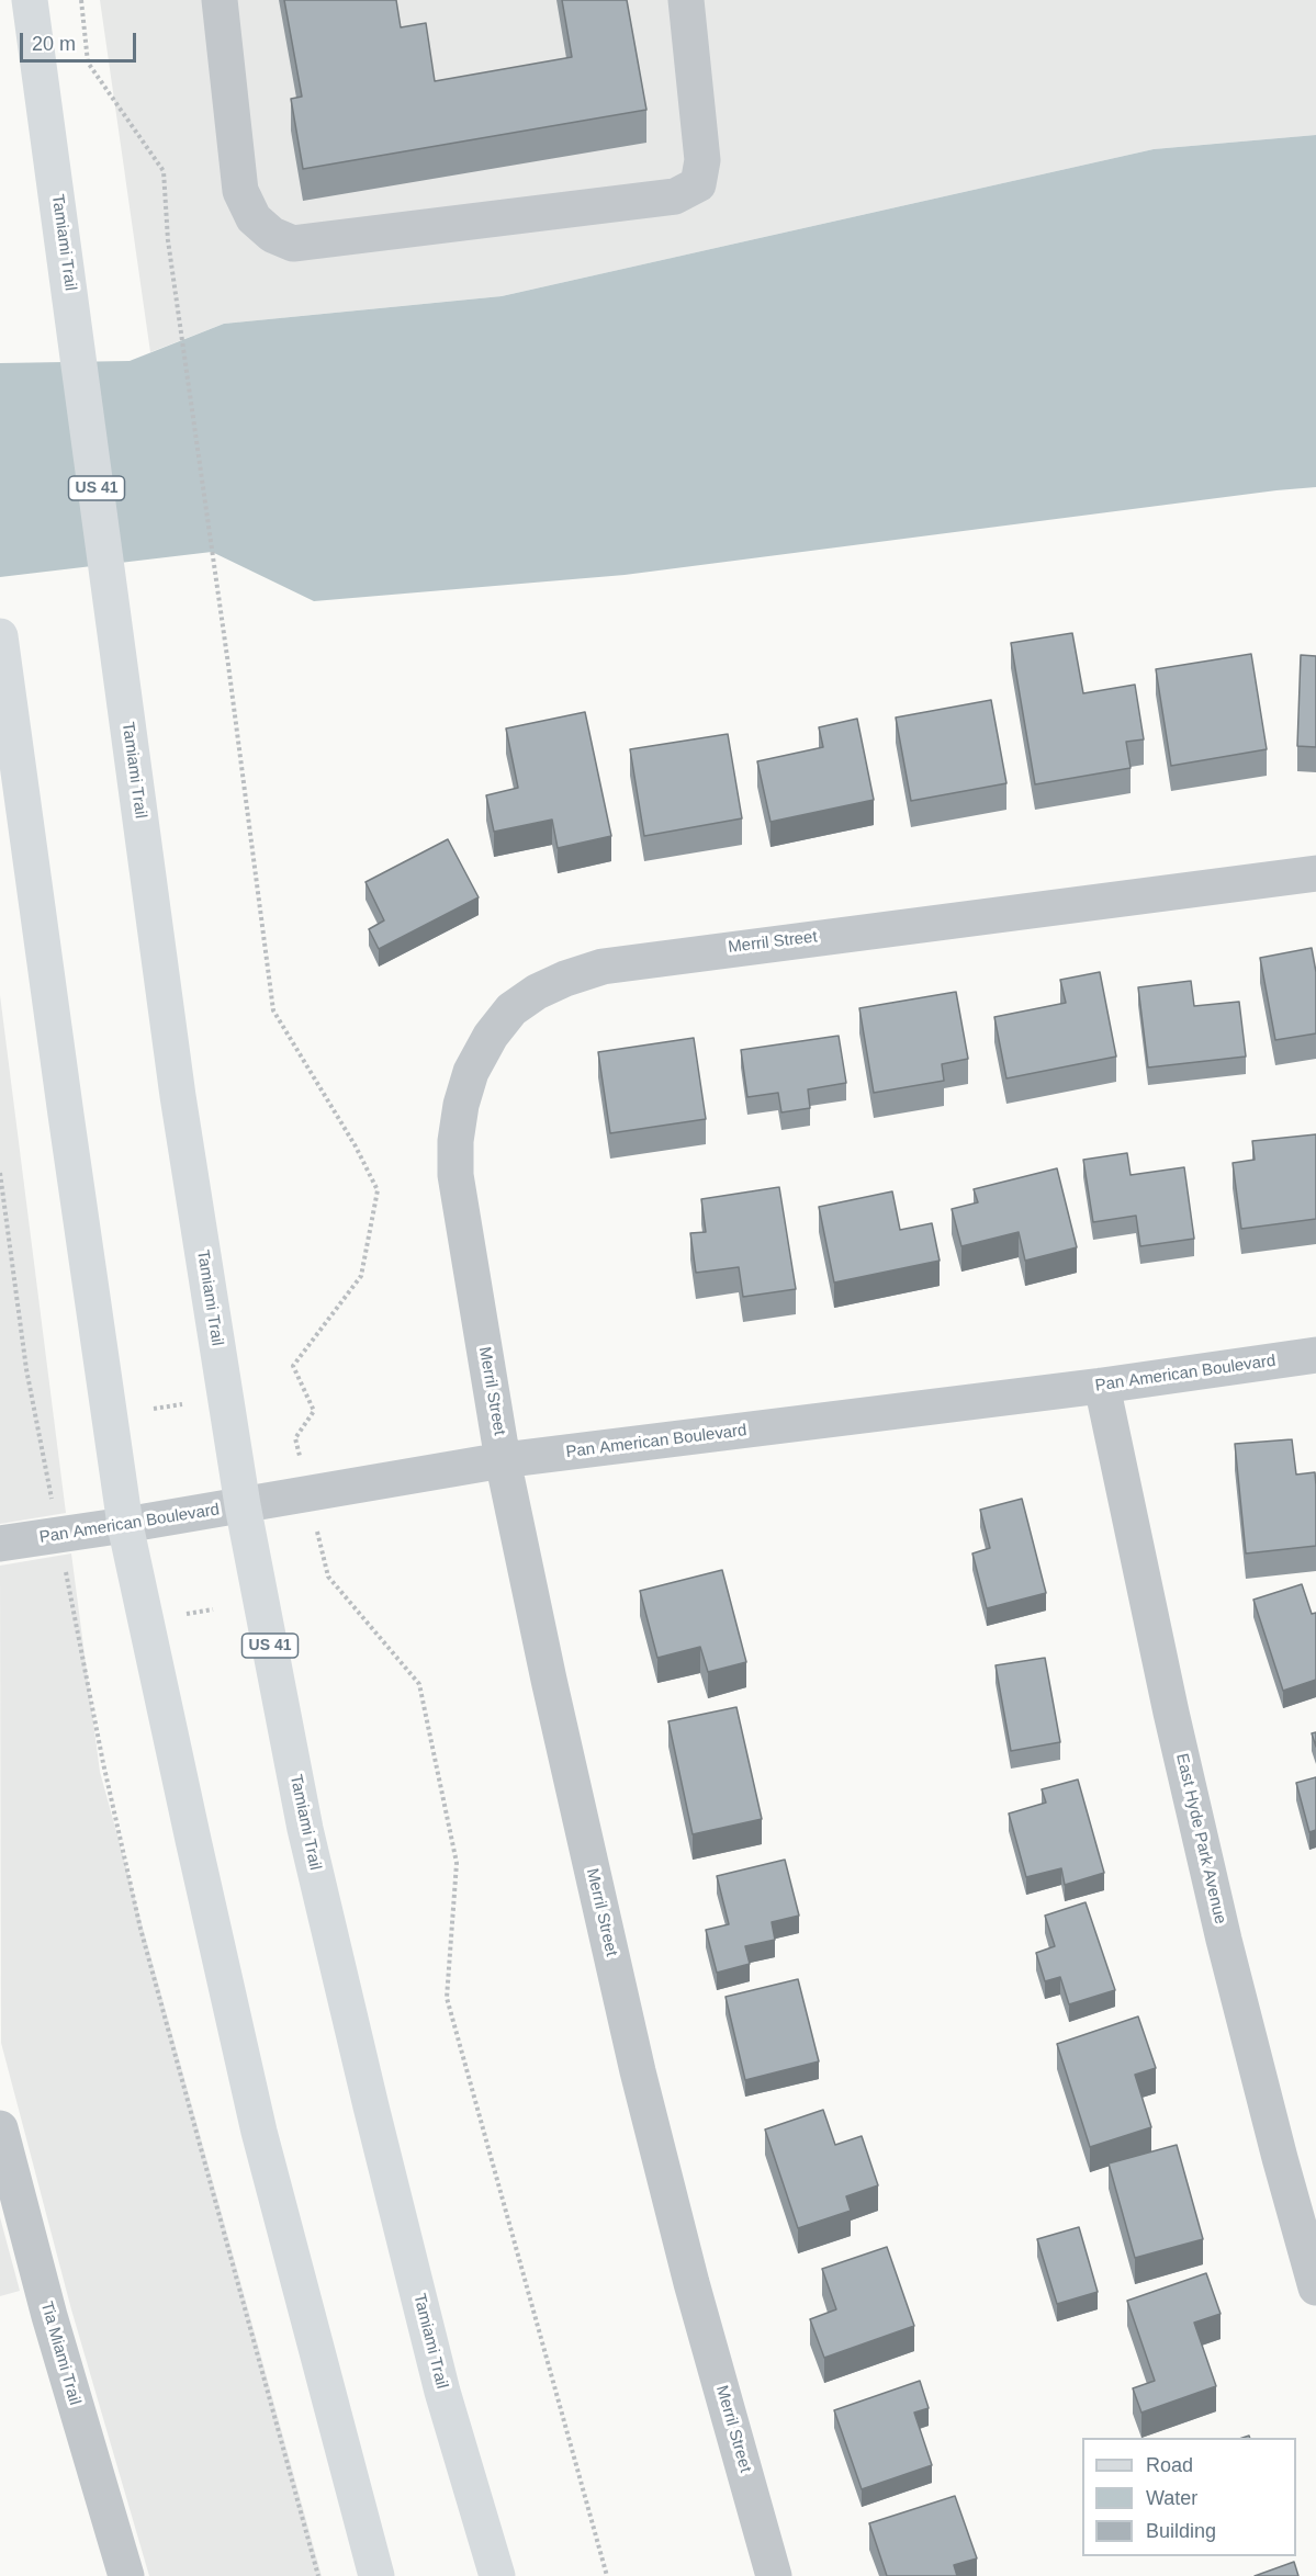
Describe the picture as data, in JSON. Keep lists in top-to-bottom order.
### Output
{
  "streets": {
    "main road": ["Tamiami Trail", "US 41"],
    "street": [
      "Merril Street",
      "Pan American Boulevard",
      "East Hyde Park Avenue",
      "Tia Miami Trail"
    ]
  },
  "crossings": [
    ["Tamiami Trail", "Pan American Boulevard"],
    ["Merril Street", "Pan American Boulevard"],
    ["Pan American Boulevard", "East Hyde Park Avenue"]
  ],
  "legend": ["Road", "Water", "Building"],
  "scale_bar": "20 m"
}
